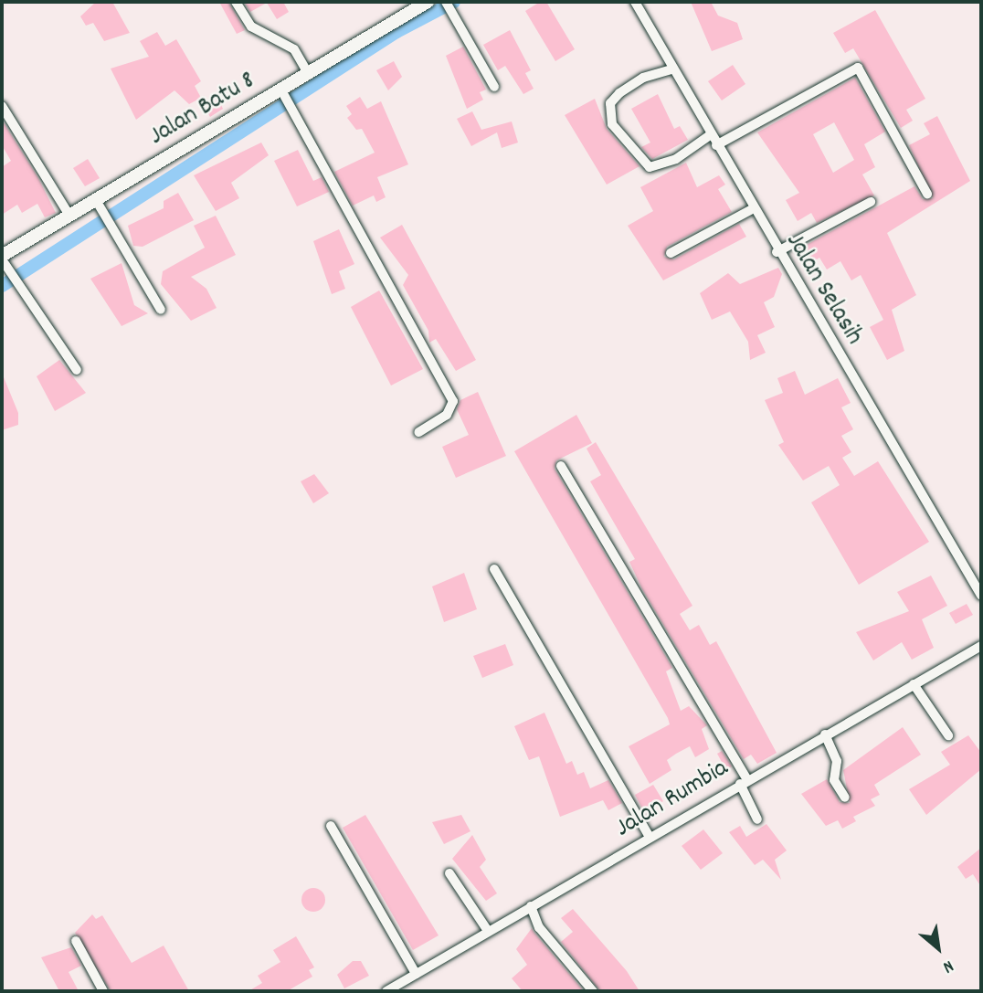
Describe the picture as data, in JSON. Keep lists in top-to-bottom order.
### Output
{
  "streets": {
    "street": ["Jalan Batu 8", "Jalan Selasih", "Jalan Rumbia"]
  },
  "north": "bottom right"
}
